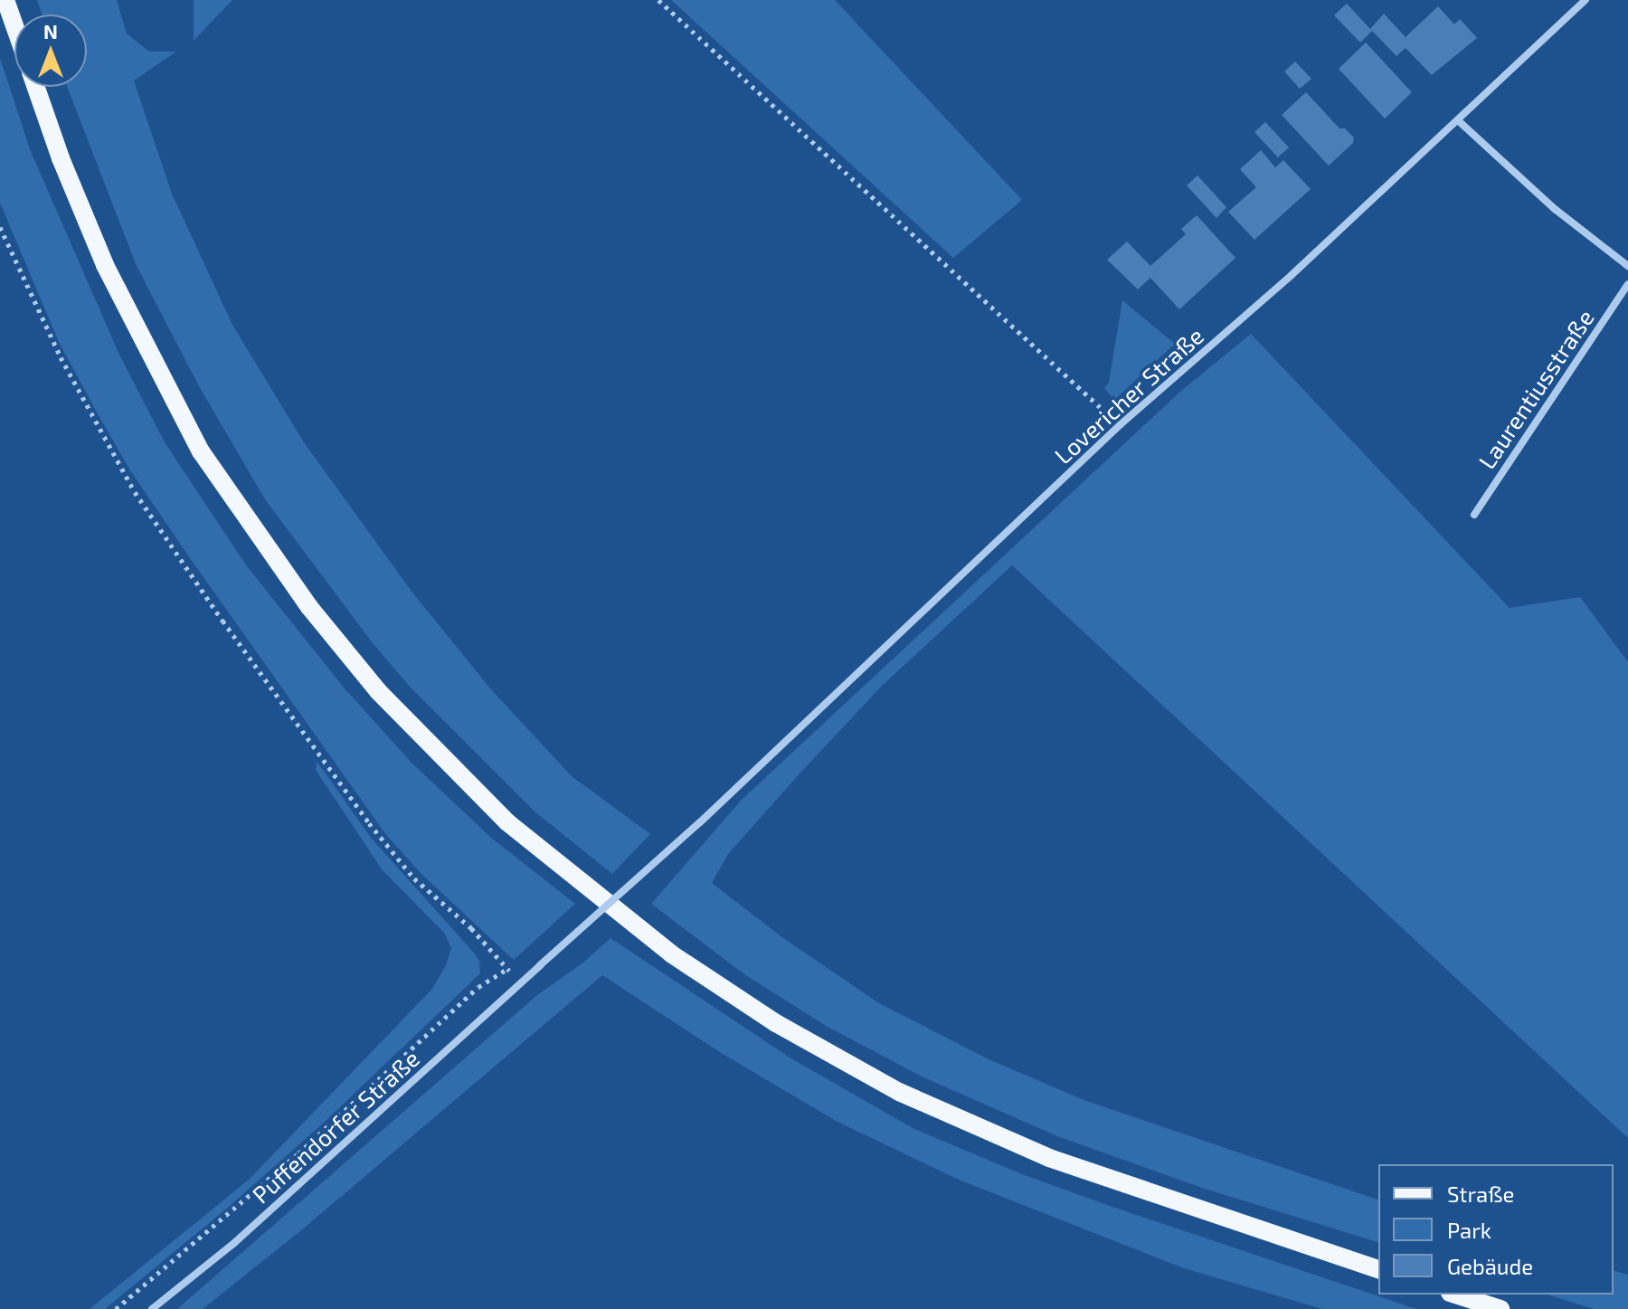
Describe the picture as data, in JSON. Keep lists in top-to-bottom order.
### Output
{
  "streets": {
    "street": ["Laurentiusstraße", "Lovericher Straße", "Puffendorfer Straße"]
  },
  "crossings": [
    ["Lovericher Straße", "Puffendorfer Straße"]
  ],
  "legend": ["Straße", "Park", "Gebäude"],
  "north": "top"
}
